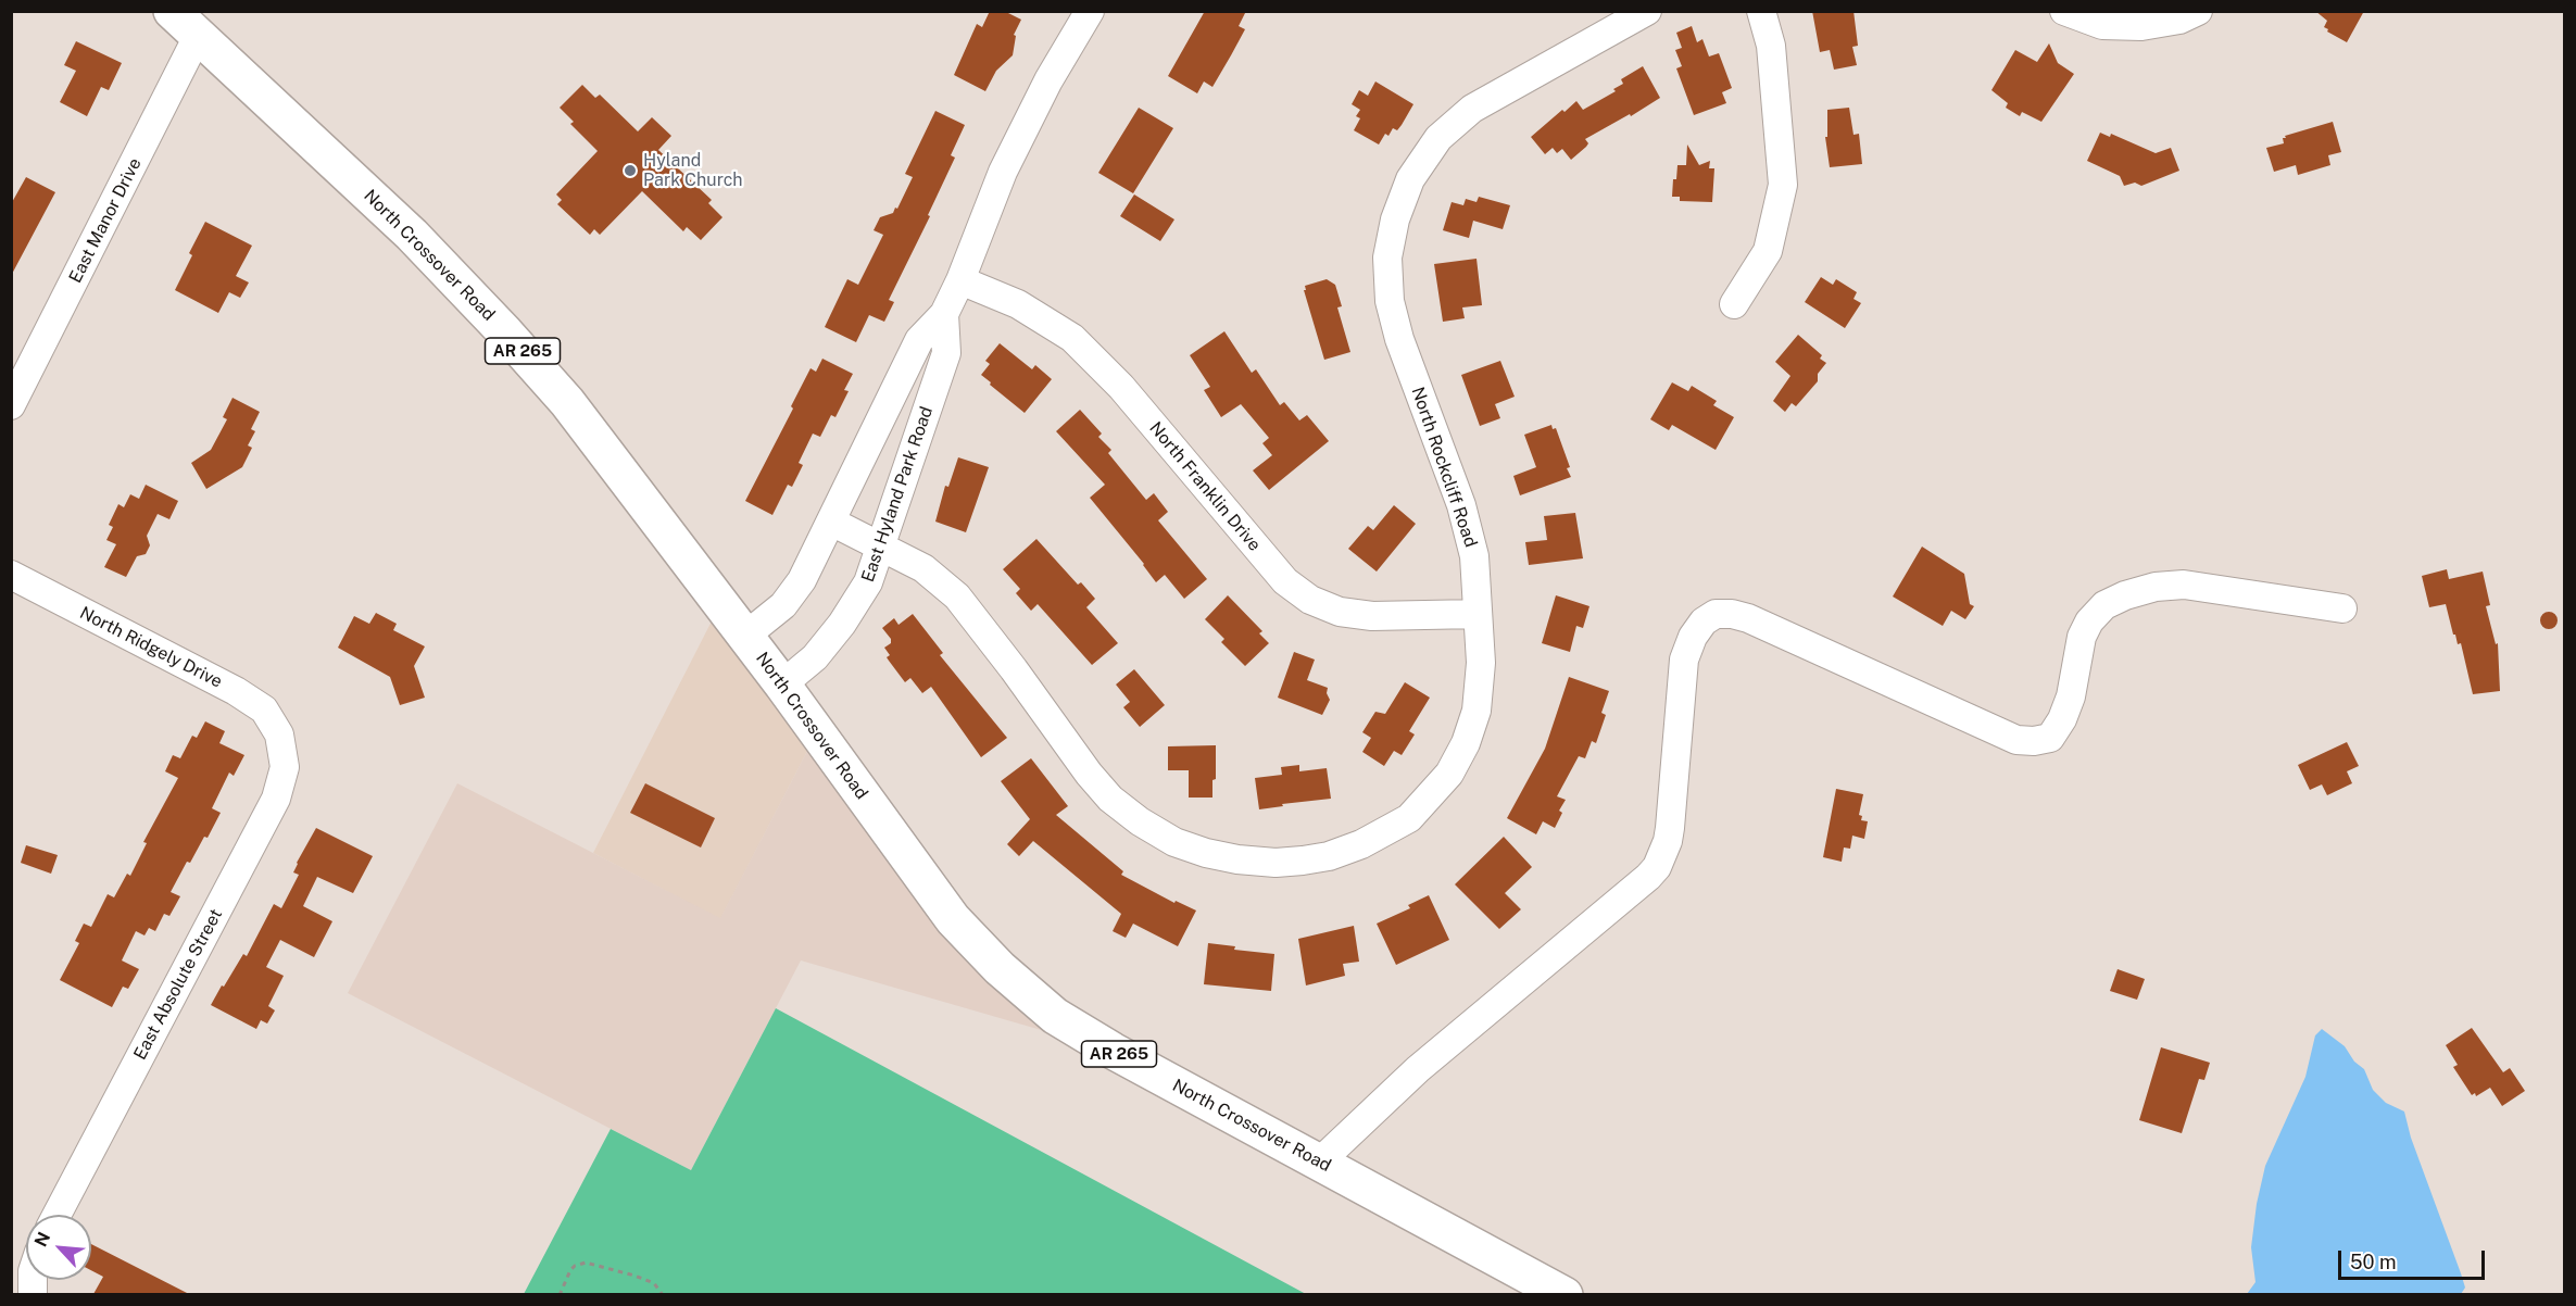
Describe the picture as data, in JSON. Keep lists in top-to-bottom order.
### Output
{
  "streets": {
    "main road": ["North Crossover Road", "AR 265"],
    "street": [
      "East Manor Drive",
      "North Rockcliff Road",
      "North Franklin Drive",
      "East Hyland Park Road",
      "North Ridgely Drive",
      "East Absolute Street"
    ]
  },
  "crossings": [
    ["East Manor Drive", "North Crossover Road"],
    ["North Crossover Road", "East Hyland Park Road"],
    ["North Rockcliff Road", "North Franklin Drive"],
    ["North Rockcliff Road", "East Hyland Park Road"],
    ["North Franklin Drive", "East Hyland Park Road"],
    ["North Ridgely Drive", "East Absolute Street"]
  ],
  "places": ["Hyland Park Church"],
  "scale_bar": "50 m",
  "north": "top left"
}
